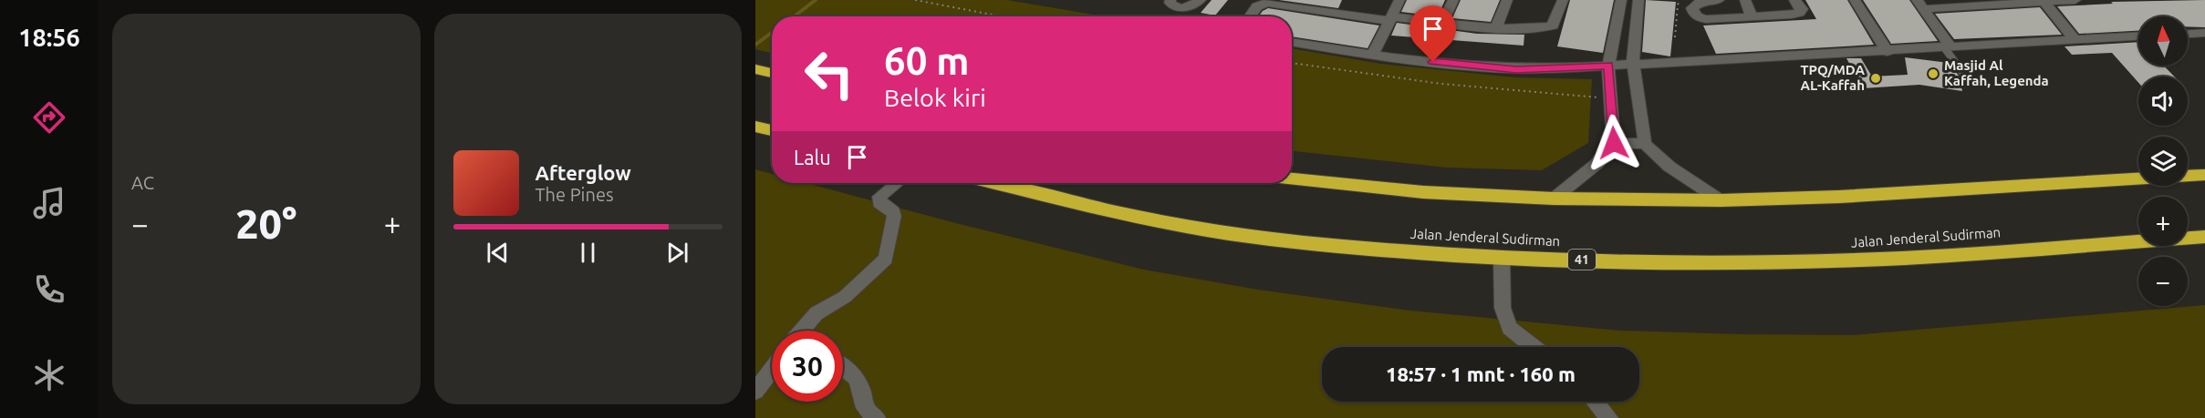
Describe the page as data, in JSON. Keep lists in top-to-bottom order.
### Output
{
  "streets": {
    "highway": ["Jalan Jenderal Sudirman", "41"]
  },
  "places": ["Masjid Al Kaffah, Legenda", "TPQ/MDA AL-Kaffah"],
  "north": "top",
  "page": {
    "tabs": "18:56",
    "tile": "AC",
    "map_buttons": ["+", "−"],
    "turn": ["60 m", "Belok kiri"],
    "then": "Lalu",
    "song": ["Afterglow", "The Pines"],
    "heat": ["−", "20°", "+"],
    "limit": "30",
    "trip": "18:57 · 1 mnt · 160 m"
  }
}
